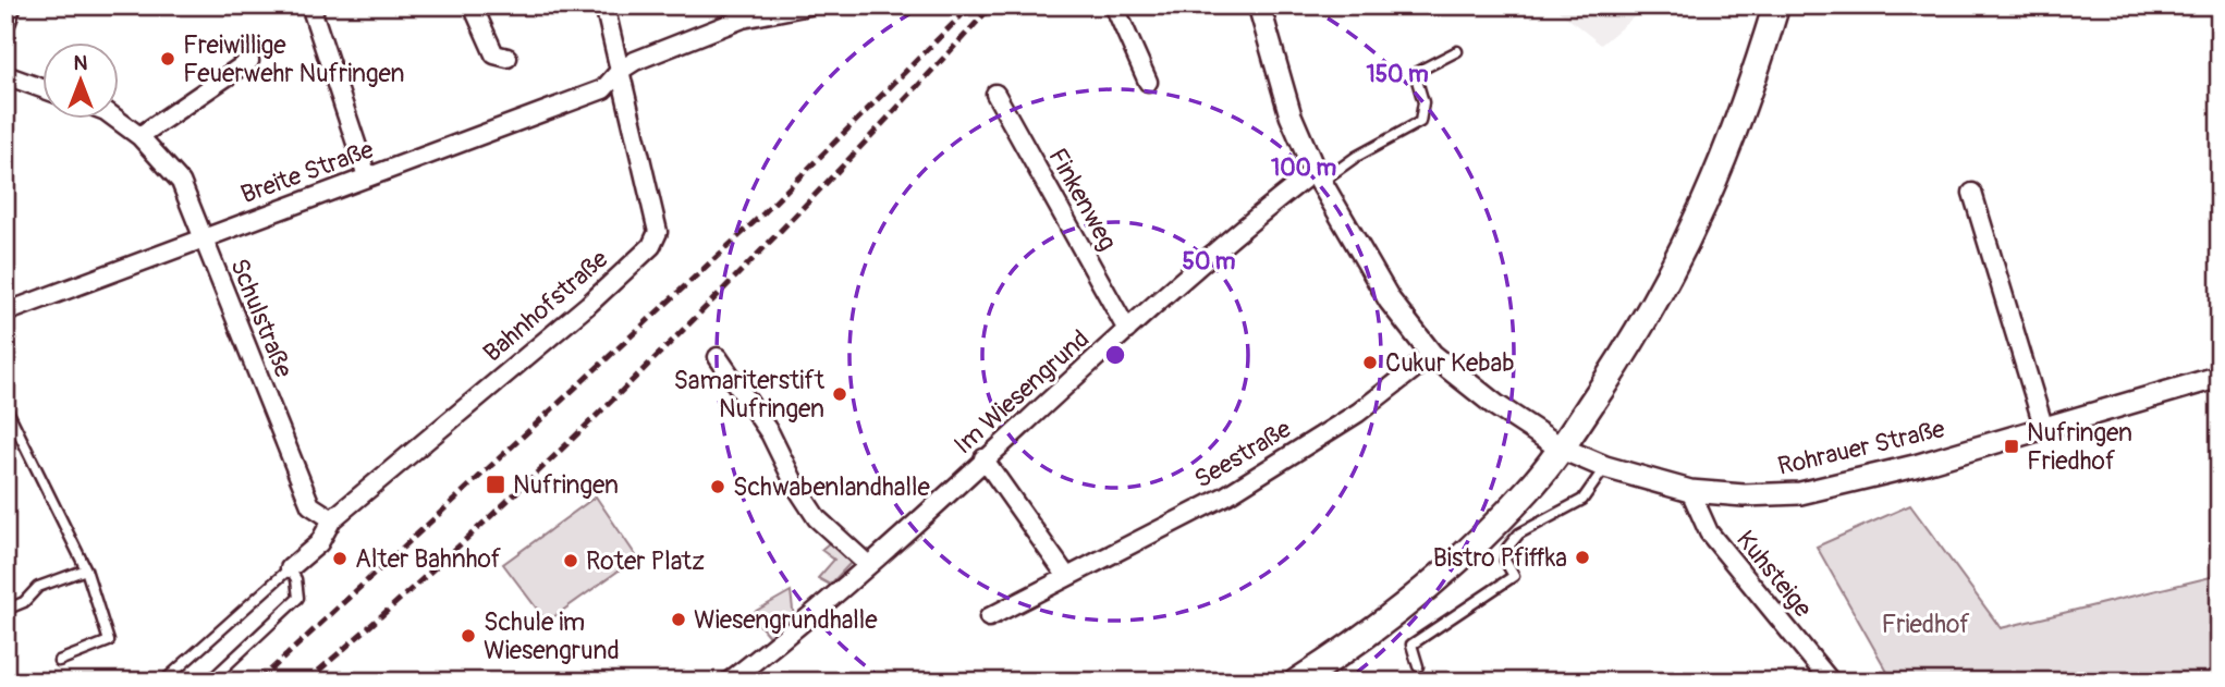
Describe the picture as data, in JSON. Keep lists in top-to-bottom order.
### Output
{
  "streets": {
    "street": [
      "Breite Straße",
      "Finkenweg",
      "Bahnhofstraße",
      "Schulstraße",
      "Im Wiesengrund",
      "Rohrauer Straße",
      "Seestraße",
      "Kuhsteige"
    ]
  },
  "crossings": [
    ["Breite Straße", "Bahnhofstraße"],
    ["Breite Straße", "Schulstraße"],
    ["Finkenweg", "Im Wiesengrund"],
    ["Bahnhofstraße", "Schulstraße"],
    ["Im Wiesengrund", "Rohrauer Straße"],
    ["Rohrauer Straße", "Seestraße"],
    ["Rohrauer Straße", "Kuhsteige"]
  ],
  "parks": ["Friedhof"],
  "places": {
    "other": [
      "Freiwillige Feuerwehr Nufringen",
      "Cukur Kebab",
      "Samariterstift Nufringen",
      "Schwabenlandhalle",
      "Bistro Pfiffka",
      "Alter Bahnhof",
      "Roter Platz",
      "Wiesengrundhalle",
      "Schule im Wiesengrund"
    ],
    "transit": ["Nufringen Friedhof", "Nufringen"]
  },
  "north": "top",
  "rings": ["150 m", "100 m", "50 m"]
}
